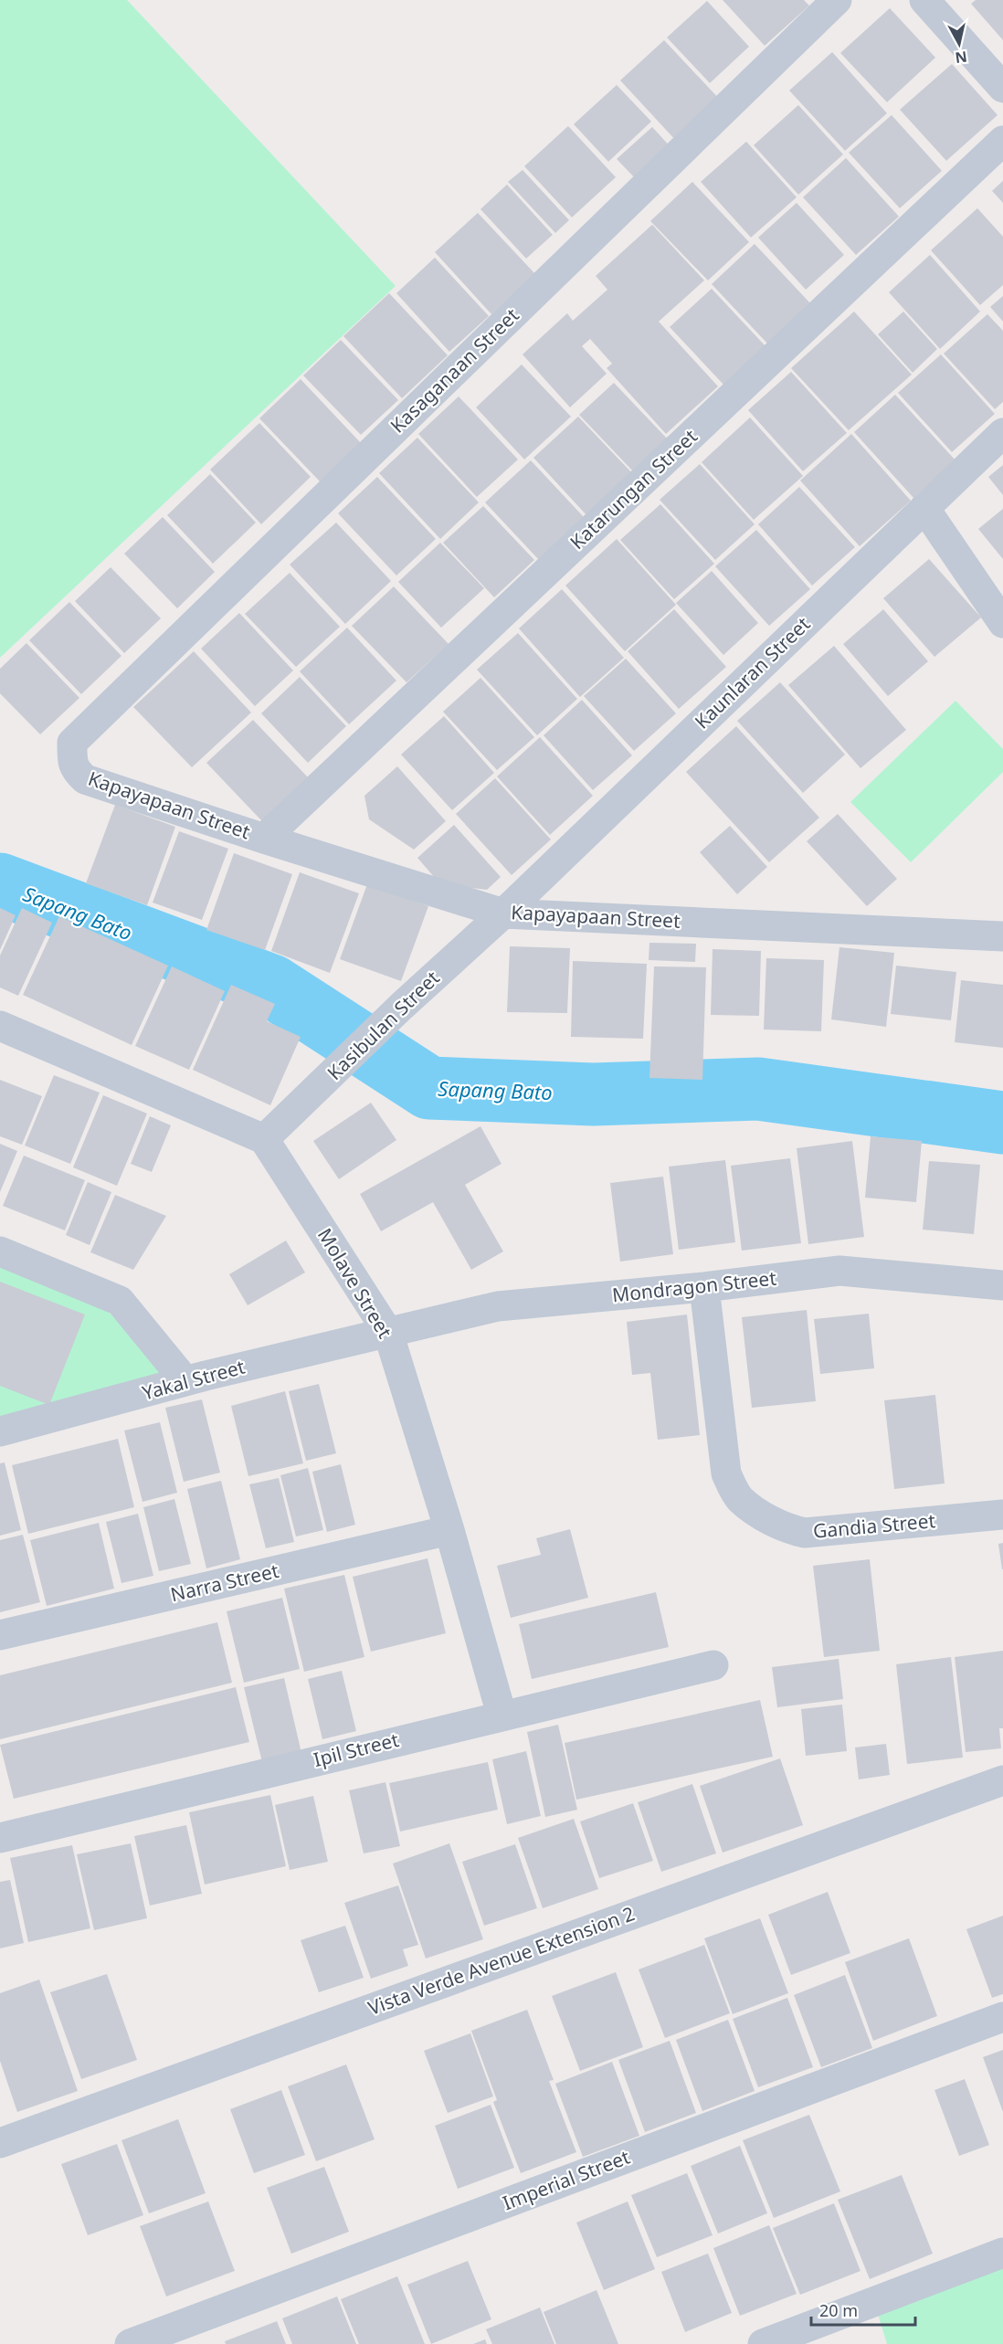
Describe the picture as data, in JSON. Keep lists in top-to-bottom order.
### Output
{
  "streets": {
    "street": [
      "Kasaganaan Street",
      "Katarungan Street",
      "Kaunlaran Street",
      "Kapayapaan Street",
      "Kasibulan Street",
      "Molave Street",
      "Mondragon Street",
      "Yakal Street",
      "Gandia Street",
      "Narra Street",
      "Ipil Street",
      "Vista Verde Avenue Extension 2",
      "Imperial Street"
    ]
  },
  "crossings": [
    ["Kasaganaan Street", "Kapayapaan Street"],
    ["Katarungan Street", "Kapayapaan Street"],
    ["Kaunlaran Street", "Kapayapaan Street"],
    ["Kaunlaran Street", "Kasibulan Street"],
    ["Kapayapaan Street", "Kasibulan Street"],
    ["Kasibulan Street", "Molave Street"],
    ["Molave Street", "Mondragon Street"],
    ["Molave Street", "Yakal Street"],
    ["Molave Street", "Narra Street"],
    ["Molave Street", "Ipil Street"],
    ["Mondragon Street", "Yakal Street"],
    ["Mondragon Street", "Gandia Street"]
  ],
  "water": ["Sapang Bato"],
  "scale_bar": "20 m",
  "north": "bottom"
}
